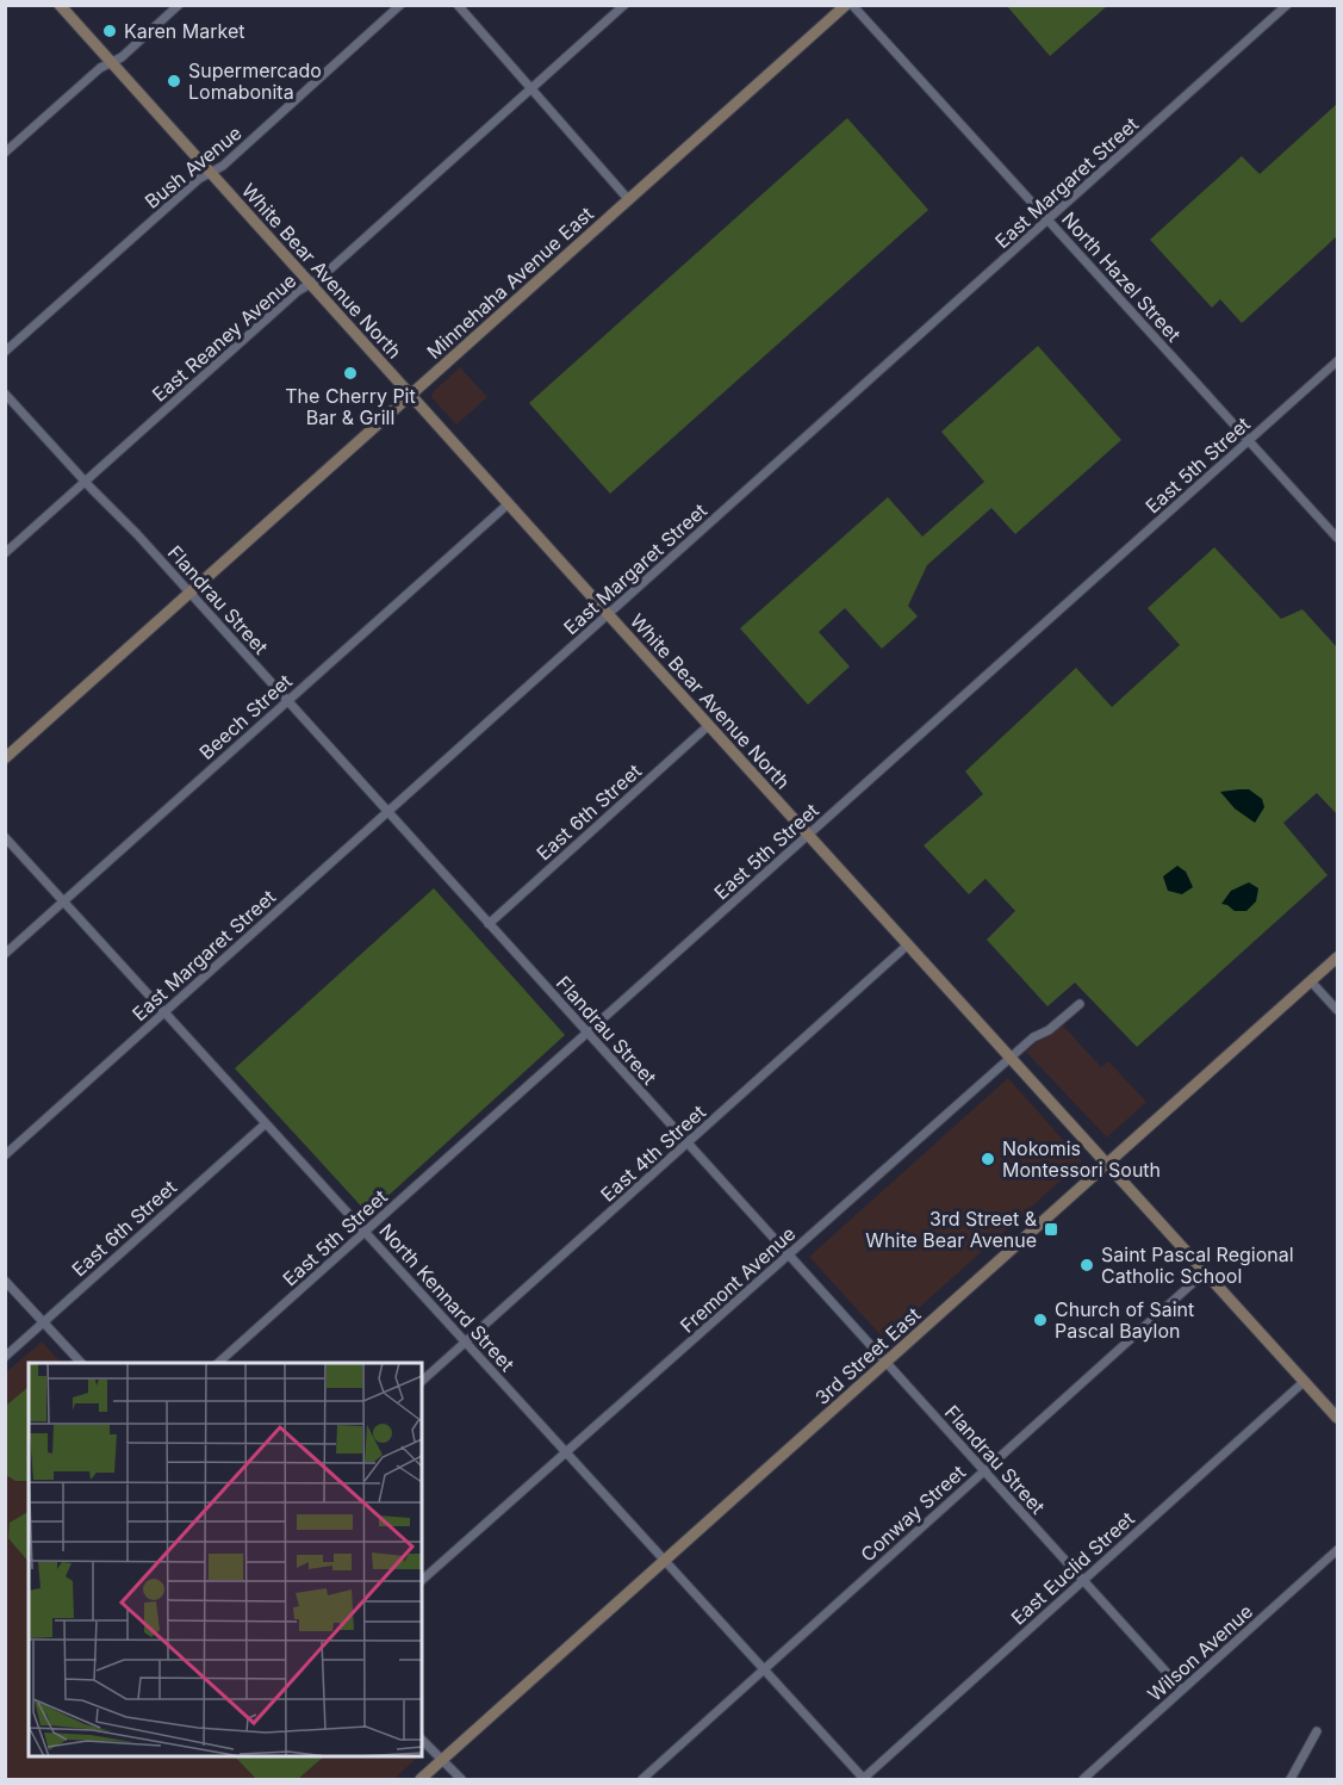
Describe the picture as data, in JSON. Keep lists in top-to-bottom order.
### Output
{
  "streets": {
    "main road": ["White Bear Avenue North", "Minnehaha Avenue East", "3rd Street East"],
    "street": [
      "Bush Avenue",
      "East Margaret Street",
      "North Hazel Street",
      "East Reaney Avenue",
      "East 5th Street",
      "Flandrau Street",
      "Beech Street",
      "East 6th Street",
      "East 4th Street",
      "Fremont Avenue",
      "North Kennard Street",
      "Conway Street",
      "East Euclid Street",
      "Wilson Avenue"
    ]
  },
  "crossings": [
    ["Bush Avenue", "White Bear Avenue North"],
    ["East Margaret Street", "White Bear Avenue North"],
    ["East Margaret Street", "North Hazel Street"],
    ["East Margaret Street", "Flandrau Street"],
    ["East Margaret Street", "North Kennard Street"],
    ["White Bear Avenue North", "Minnehaha Avenue East"],
    ["White Bear Avenue North", "East Reaney Avenue"],
    ["White Bear Avenue North", "East 5th Street"],
    ["White Bear Avenue North", "Beech Street"],
    ["White Bear Avenue North", "East 6th Street"],
    ["White Bear Avenue North", "East 4th Street"],
    ["White Bear Avenue North", "Fremont Avenue"],
    ["White Bear Avenue North", "3rd Street East"],
    ["White Bear Avenue North", "Conway Street"],
    ["White Bear Avenue North", "East Euclid Street"],
    ["North Hazel Street", "East 5th Street"],
    ["Minnehaha Avenue East", "Flandrau Street"],
    ["East Reaney Avenue", "Flandrau Street"],
    ["East 5th Street", "Flandrau Street"],
    ["East 5th Street", "North Kennard Street"],
    ["Flandrau Street", "Beech Street"],
    ["Flandrau Street", "East 6th Street"],
    ["Flandrau Street", "East 4th Street"],
    ["Flandrau Street", "Fremont Avenue"],
    ["Flandrau Street", "3rd Street East"],
    ["Flandrau Street", "Conway Street"],
    ["Flandrau Street", "East Euclid Street"],
    ["Flandrau Street", "Wilson Avenue"],
    ["Beech Street", "North Kennard Street"],
    ["East 6th Street", "North Kennard Street"],
    ["East 4th Street", "North Kennard Street"],
    ["Fremont Avenue", "North Kennard Street"],
    ["North Kennard Street", "3rd Street East"],
    ["North Kennard Street", "Conway Street"],
    ["North Kennard Street", "East Euclid Street"]
  ],
  "places": {
    "other": [
      "Karen Market",
      "Supermercado Lomabonita",
      "The Cherry Pit Bar & Grill",
      "Nokomis Montessori South",
      "Saint Pascal Regional Catholic School",
      "Church of Saint Pascal Baylon"
    ],
    "transit": ["3rd Street & White Bear Avenue"]
  }
}
